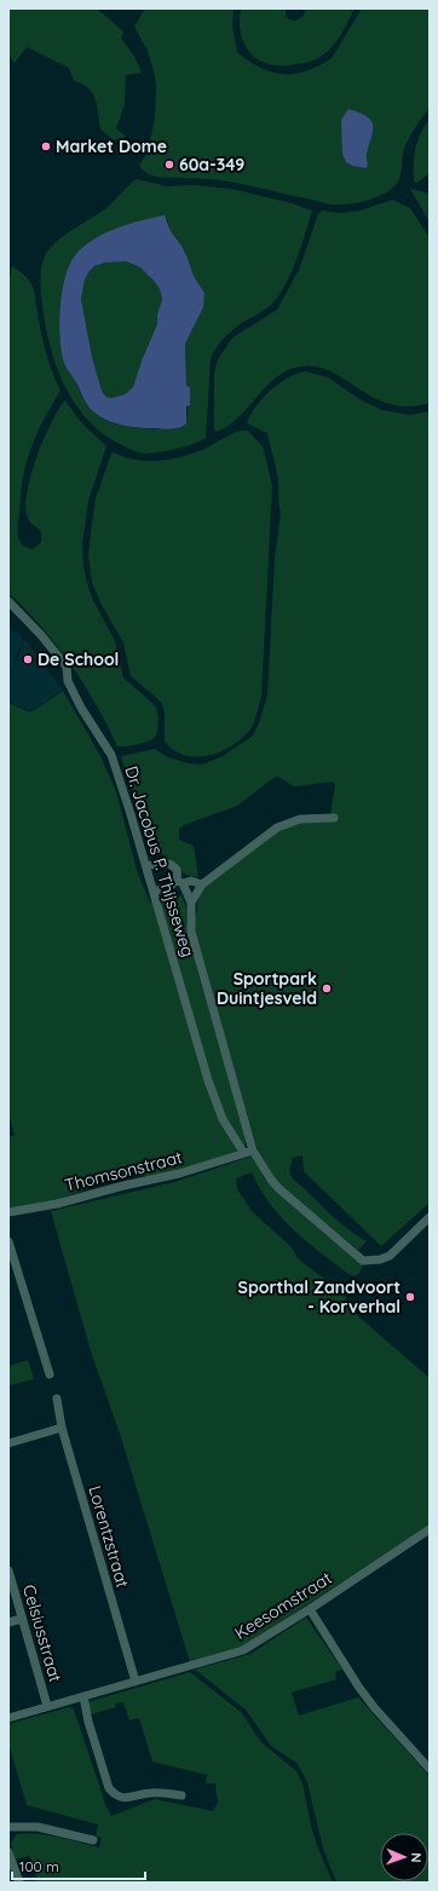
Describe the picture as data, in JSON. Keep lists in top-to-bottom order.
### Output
{
  "streets": {
    "street": [
      "Dr. Jacobus P. Thijsseweg",
      "Thomsonstraat",
      "Lorentzstraat",
      "Keesomstraat",
      "Celsiusstraat"
    ]
  },
  "crossings": [
    ["Dr. Jacobus P. Thijsseweg", "Thomsonstraat"],
    ["Lorentzstraat", "Keesomstraat"],
    ["Keesomstraat", "Celsiusstraat"]
  ],
  "places": [
    "Market Dome",
    "60a-349",
    "De School",
    "Sportpark Duintjesveld",
    "Sporthal Zandvoort - Korverhal"
  ],
  "scale_bar": "100 m",
  "north": "right"
}
